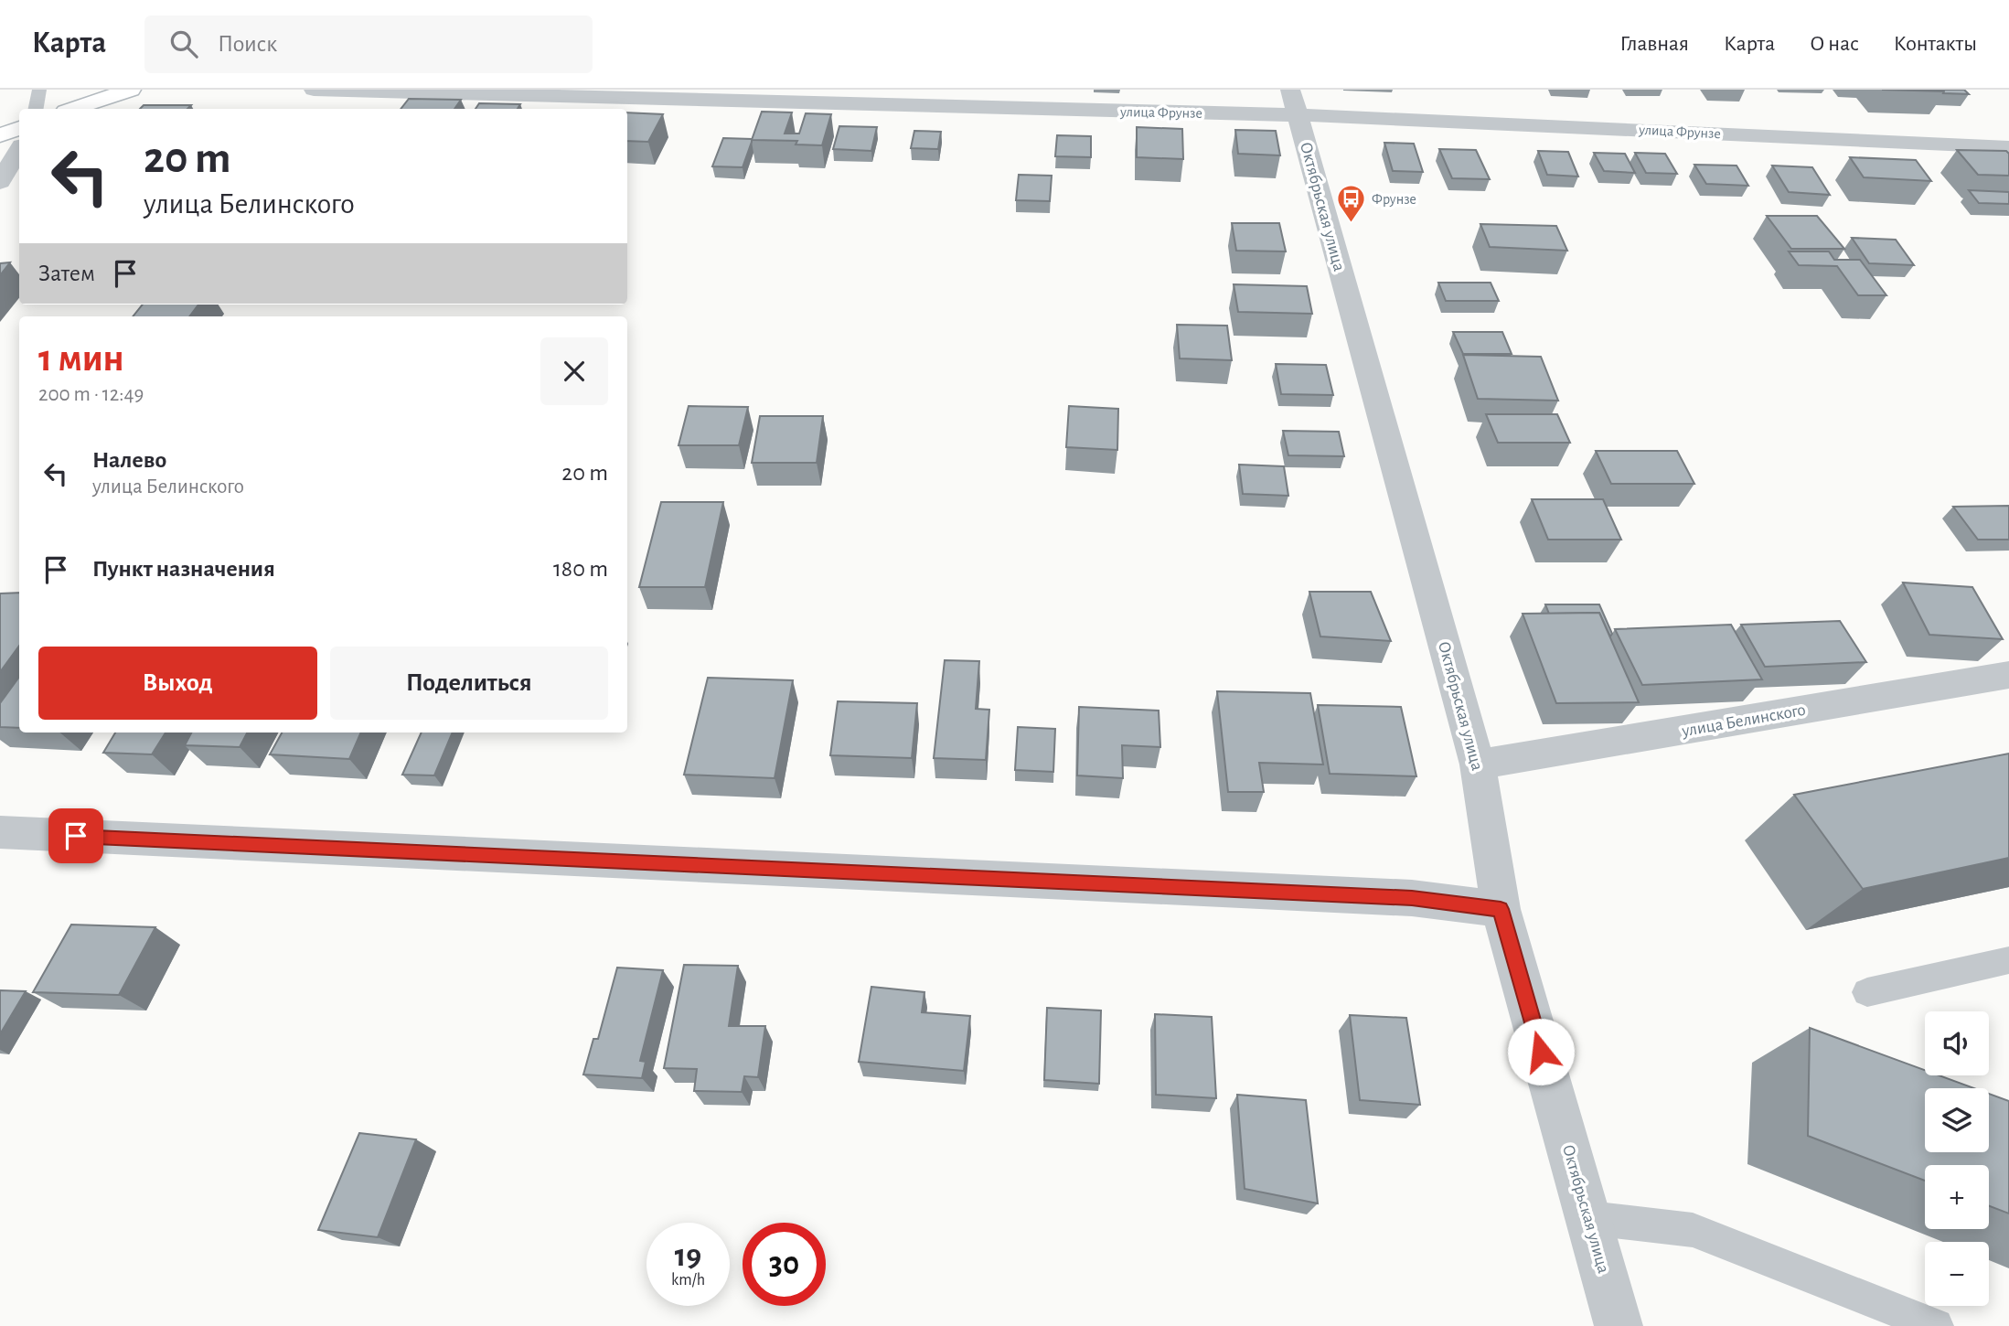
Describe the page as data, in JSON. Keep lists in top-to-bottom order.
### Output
{
  "streets": {
    "street": ["улица Фрунзе", "Октябрьская улица", "улица Белинского"]
  },
  "crossings": [
    ["улица Фрунзе", "Октябрьская улица"],
    ["Октябрьская улица", "улица Белинского"]
  ],
  "places": {
    "bus stop": ["Фрунзе"]
  },
  "page": {
    "header": "Карта",
    "search": "Поиск",
    "nav": [
      "Главная",
      "Карта",
      "О нас",
      "Контакты"
    ],
    "turn": ["20 m", "улица Белинского"],
    "then": "Затем",
    "heading": ["1 мин", "200 m · 12:49"],
    "list": [
      {
        "name": "Налево",
        "note": "улица Белинского",
        "value": "20 m"
      },
      {
        "name": "Пункт назначения",
        "value": "180 m"
      }
    ],
    "buttons": ["Выход", "Поделиться"],
    "map_buttons": ["+", "−"],
    "speed": "19 km/h",
    "limit": "30"
  }
}
